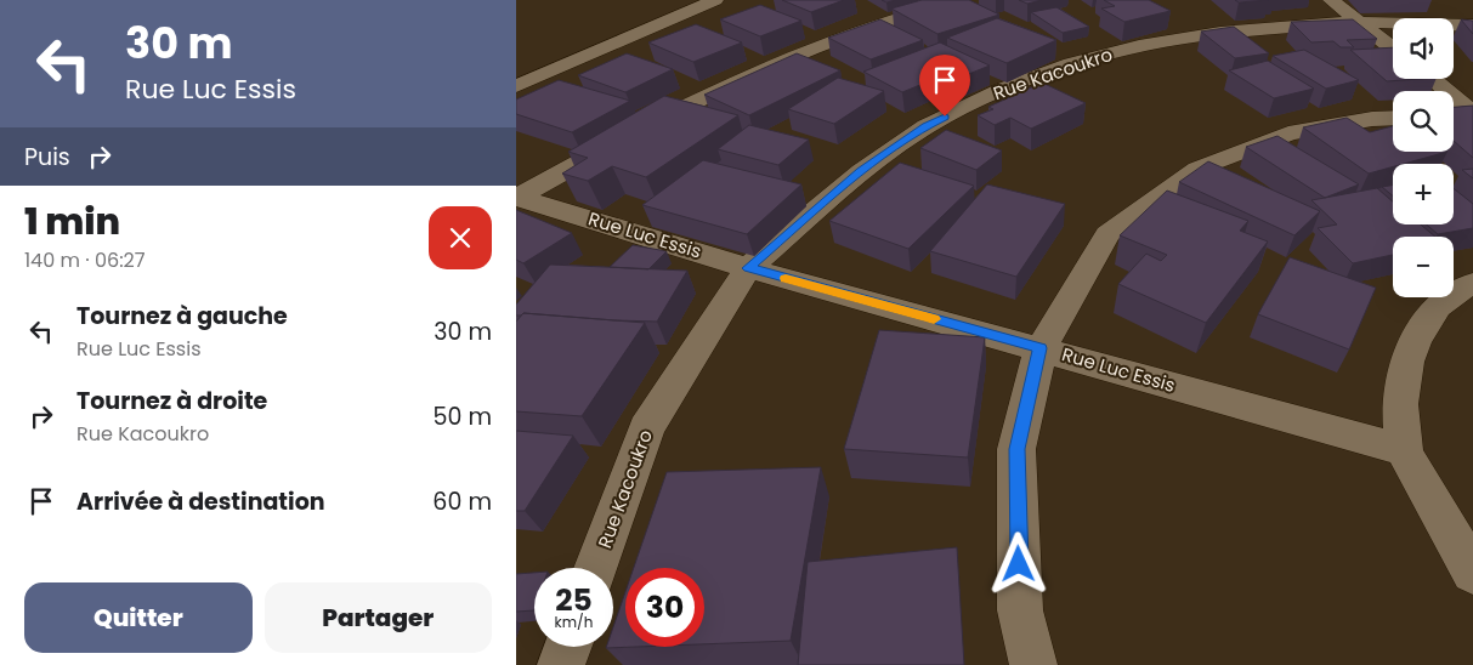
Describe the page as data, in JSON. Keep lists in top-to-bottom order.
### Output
{
  "streets": {
    "street": ["Rue Kacoukro", "Rue Luc Essis"]
  },
  "crossings": [
    ["Rue Kacoukro", "Rue Luc Essis"]
  ],
  "page": {
    "turn": ["30 m", "Rue Luc Essis"],
    "map_buttons": ["+", "−"],
    "then": "Puis",
    "heading": ["1 min", "140 m · 06:27"],
    "list": [
      {
        "name": "Tournez à gauche",
        "note": "Rue Luc Essis",
        "value": "30 m"
      },
      {
        "name": "Tournez à droite",
        "note": "Rue Kacoukro",
        "value": "50 m"
      },
      {
        "name": "Arrivée à destination",
        "value": "60 m"
      }
    ],
    "speed": "25 km/h",
    "limit": "30",
    "buttons": ["Quitter", "Partager"]
  }
}
